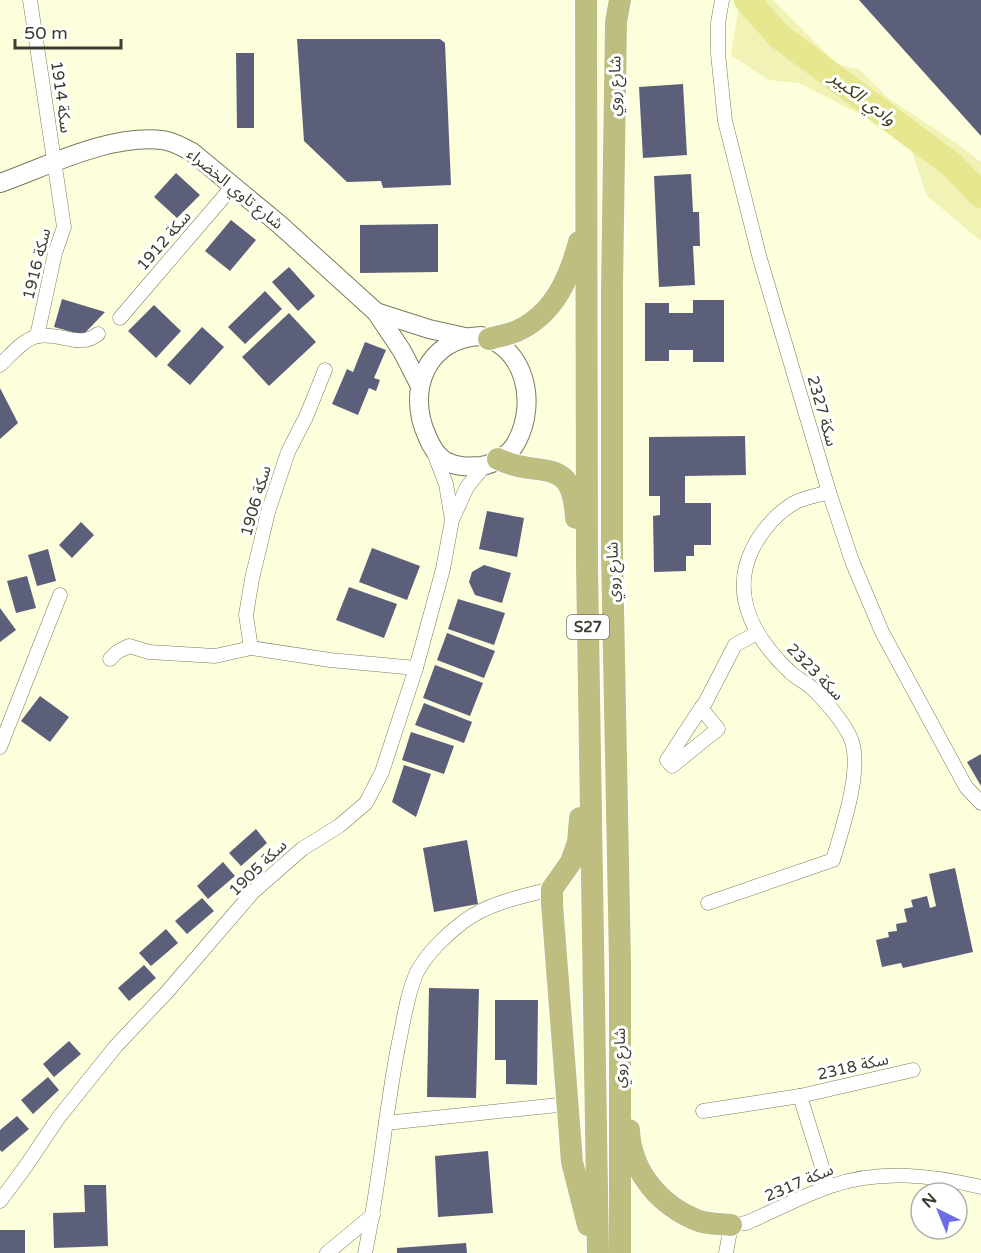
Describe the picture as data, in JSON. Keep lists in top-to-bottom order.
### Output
{
  "streets": {
    "main road": ["شارع روي", "S27"],
    "street": [
      "سكة 1914",
      "شارع تاوي الخضراء",
      "سكة 1912",
      "سكة 1916",
      "سكة 2327",
      "سكة 1906",
      "سكة 2323",
      "سكة 1905",
      "سكة 2318",
      "سكة 2317"
    ]
  },
  "crossings": [
    ["سكة 1914", "شارع تاوي الخضراء"],
    ["سكة 1914", "سكة 1916"],
    ["شارع تاوي الخضراء", "سكة 1912"],
    ["شارع تاوي الخضراء", "سكة 1916"],
    ["شارع تاوي الخضراء", "سكة 1905"],
    ["سكة 2327", "سكة 2323"],
    ["سكة 2318", "سكة 2317"]
  ],
  "water": ["وادي الكبير"],
  "scale_bar": "50 m",
  "north": "top left"
}
